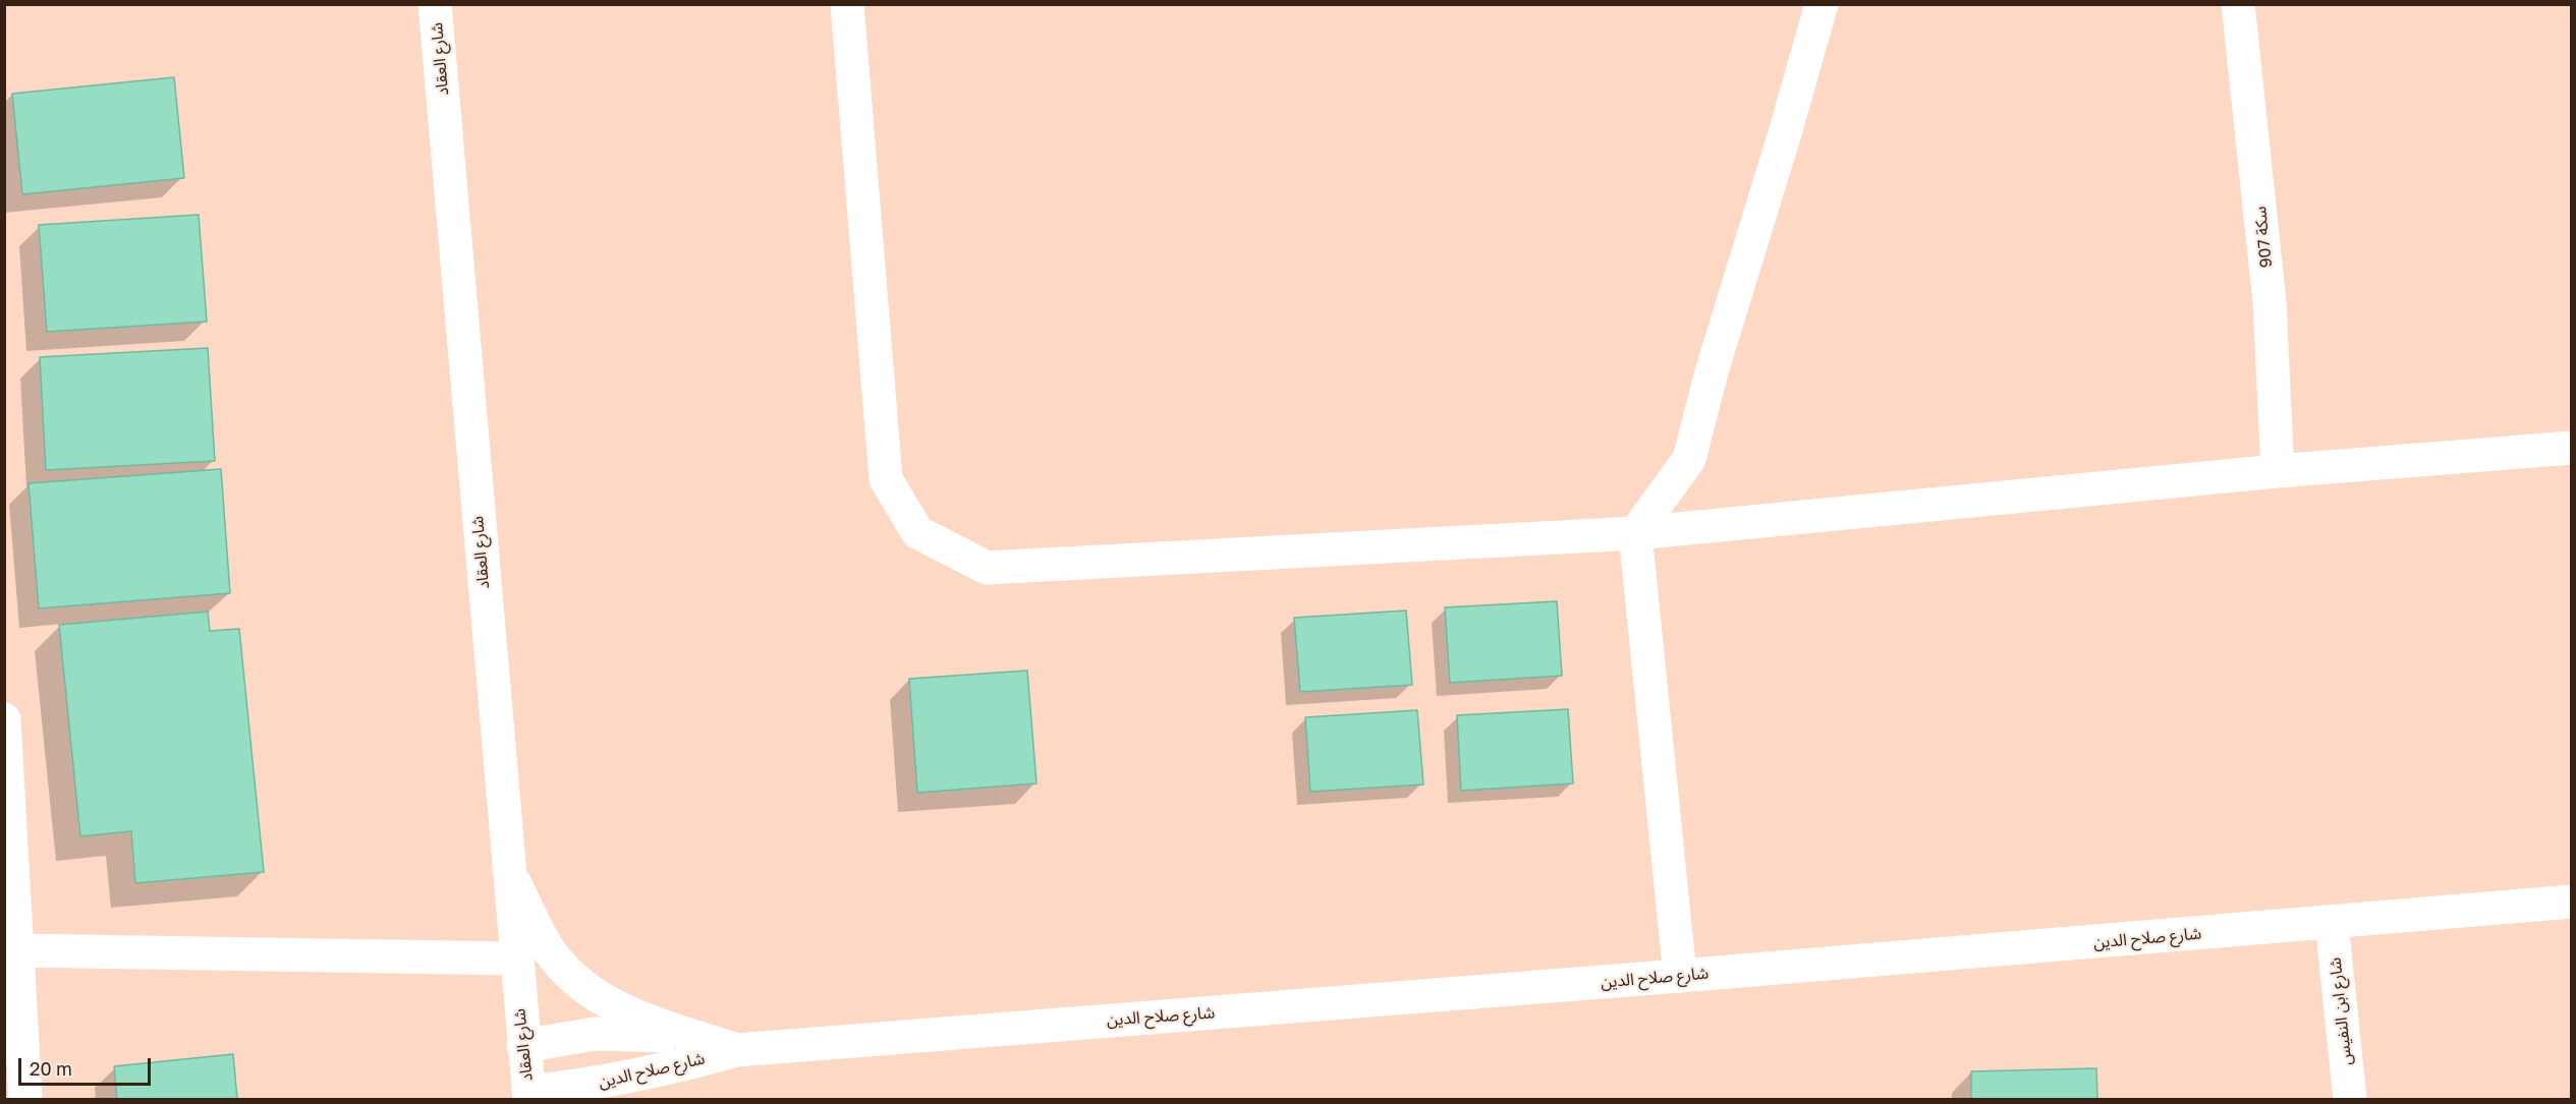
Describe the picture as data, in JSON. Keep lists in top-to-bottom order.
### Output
{
  "streets": {
    "street": [
      "شارع العقاد",
      "سكة 907",
      "شارع صلاح الدين",
      "شارع ابن النفيس"
    ]
  },
  "crossings": [
    ["شارع العقاد", "شارع صلاح الدين"],
    ["شارع صلاح الدين", "شارع ابن النفيس"]
  ],
  "scale_bar": "20 m"
}
